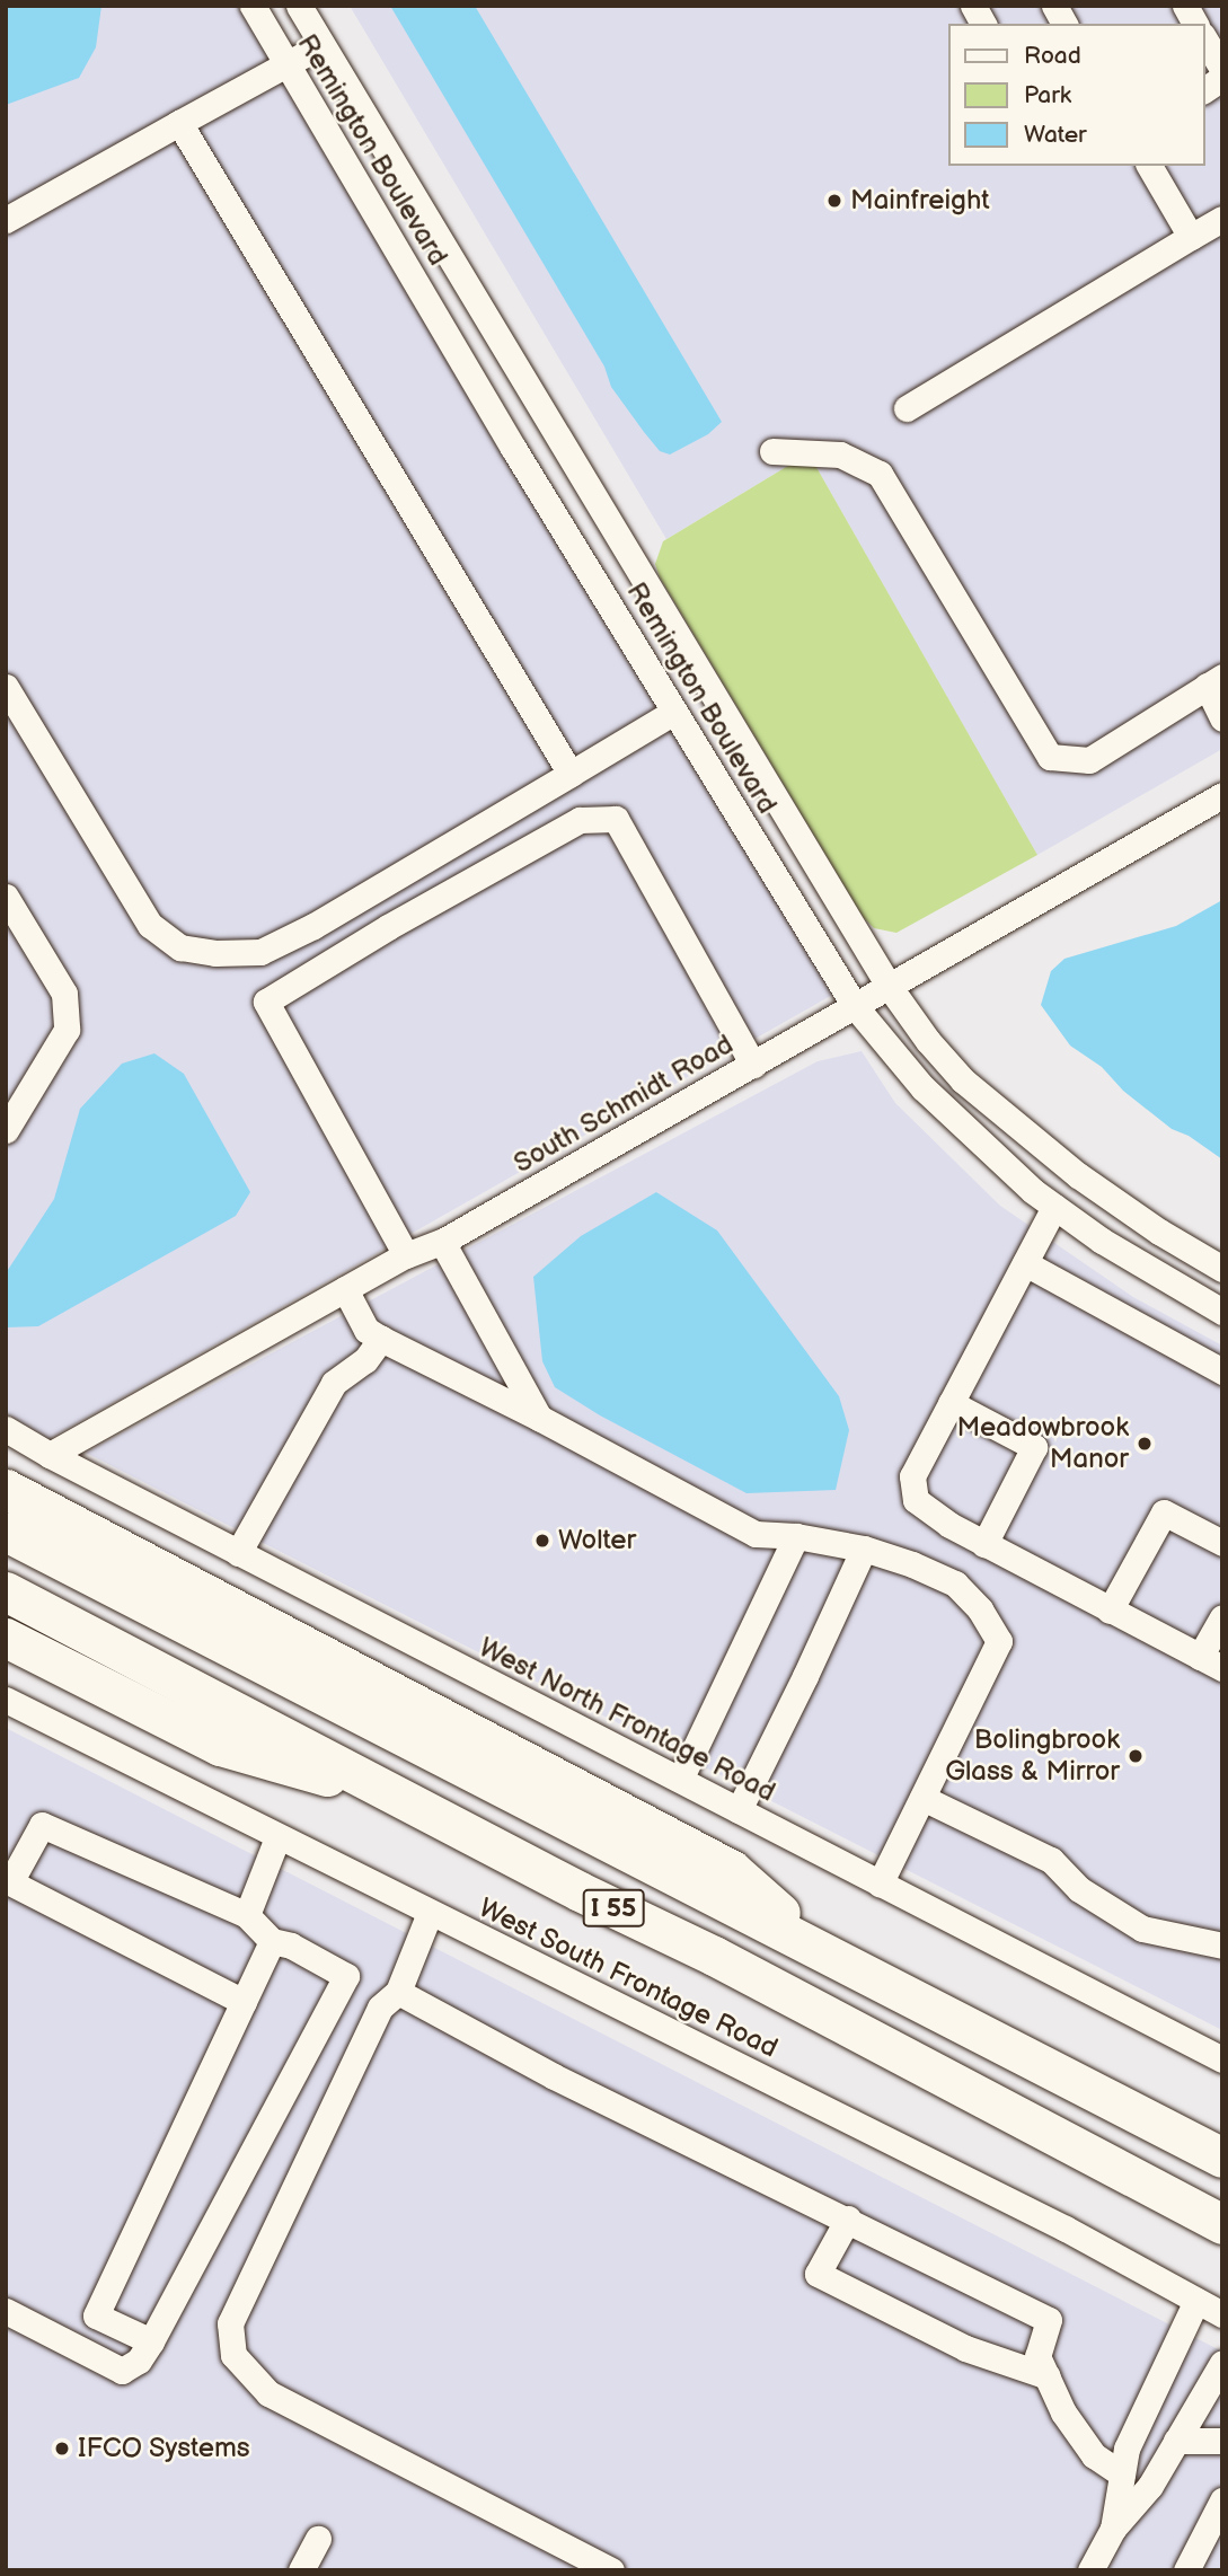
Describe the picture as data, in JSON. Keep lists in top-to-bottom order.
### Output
{
  "streets": {
    "highway": ["I 55"],
    "street": [
      "Remington Boulevard",
      "South Schmidt Road",
      "West North Frontage Road",
      "West South Frontage Road"
    ]
  },
  "crossings": [
    ["Remington Boulevard", "South Schmidt Road"],
    ["South Schmidt Road", "West North Frontage Road"]
  ],
  "places": [
    "Mainfreight",
    "Meadowbrook Manor",
    "Wolter",
    "Bolingbrook Glass & Mirror",
    "IFCO Systems"
  ],
  "legend": ["Road", "Park", "Water"]
}
